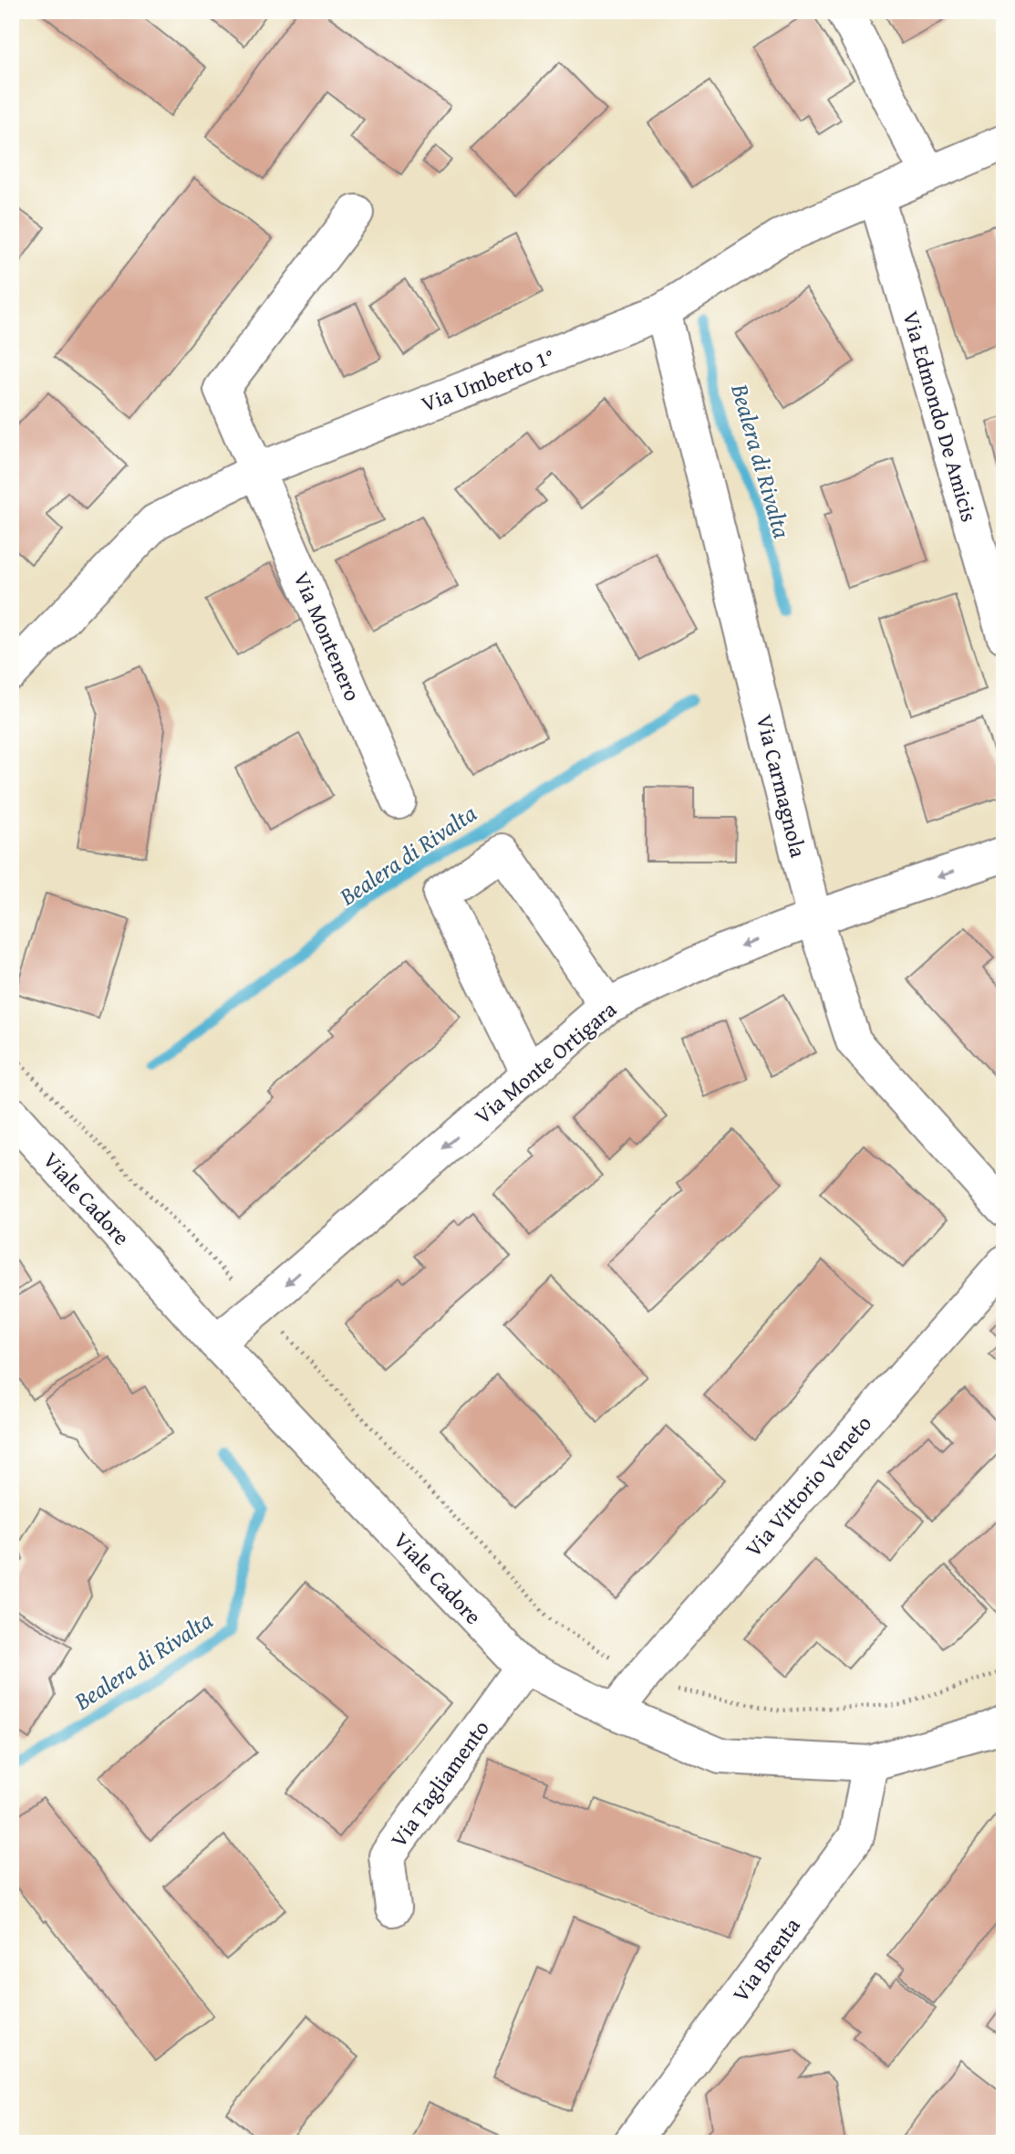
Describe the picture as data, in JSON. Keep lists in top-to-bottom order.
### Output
{
  "streets": {
    "street": [
      "Via Umberto 1°",
      "Via Edmondo De Amicis",
      "Via Montenero",
      "Via Carmagnola",
      "Via Monte Ortigara",
      "Viale Cadore",
      "Via Vittorio Veneto",
      "Via Tagliamento",
      "Via Brenta"
    ]
  },
  "crossings": [
    ["Via Umberto 1°", "Via Edmondo De Amicis"],
    ["Via Umberto 1°", "Via Montenero"],
    ["Via Umberto 1°", "Via Carmagnola"],
    ["Via Carmagnola", "Via Monte Ortigara"],
    ["Via Monte Ortigara", "Viale Cadore"],
    ["Viale Cadore", "Via Vittorio Veneto"],
    ["Viale Cadore", "Via Tagliamento"],
    ["Viale Cadore", "Via Brenta"]
  ],
  "one_way": ["Via Monte Ortigara"],
  "water": ["Bealera di Rivalta"]
}
